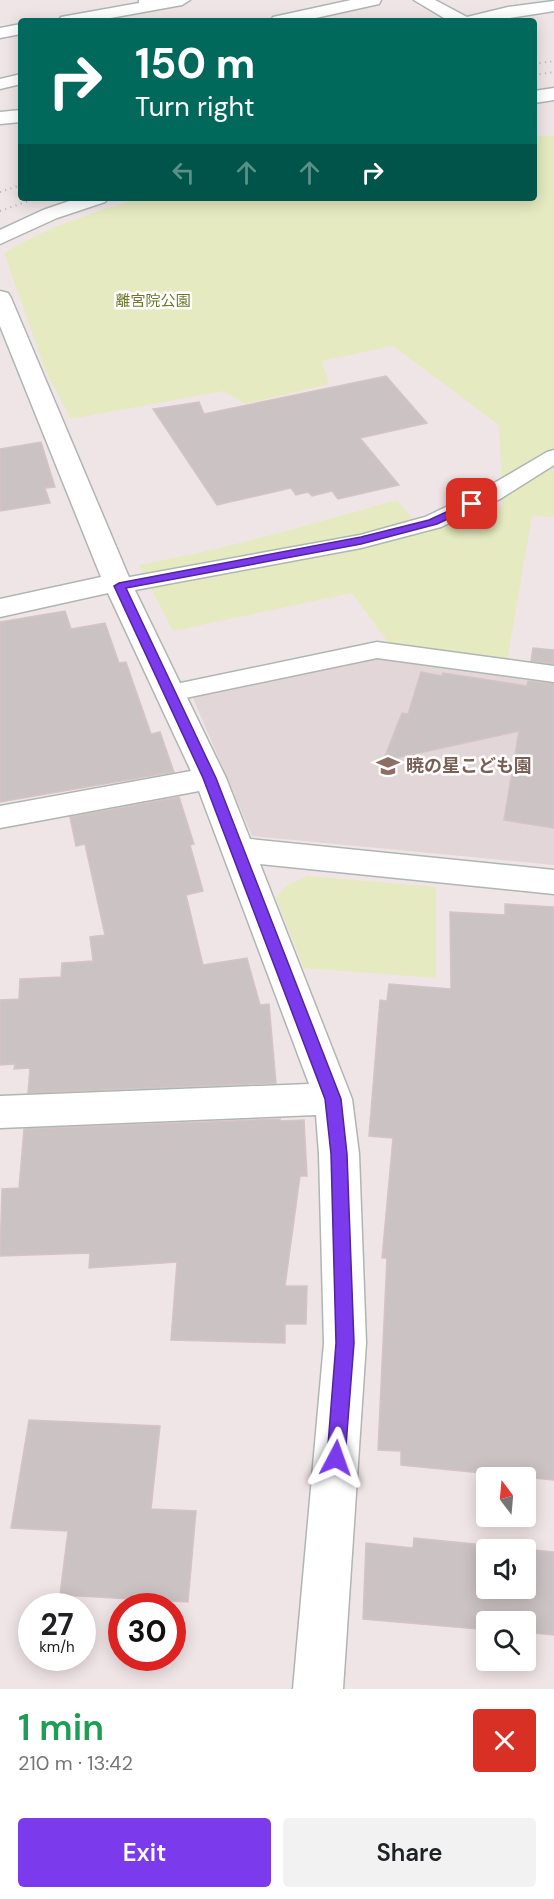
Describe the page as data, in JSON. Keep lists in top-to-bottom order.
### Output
{
  "parks": ["離宮院公園"],
  "places": {
    "school or university": ["暁の星こども園"]
  },
  "north": "top",
  "page": {
    "turn": ["150 m", "Turn right"],
    "speed": "27 km/h",
    "limit": "30",
    "heading": ["1 min", "210 m · 13:42"],
    "buttons": ["Exit", "Share"]
  }
}
